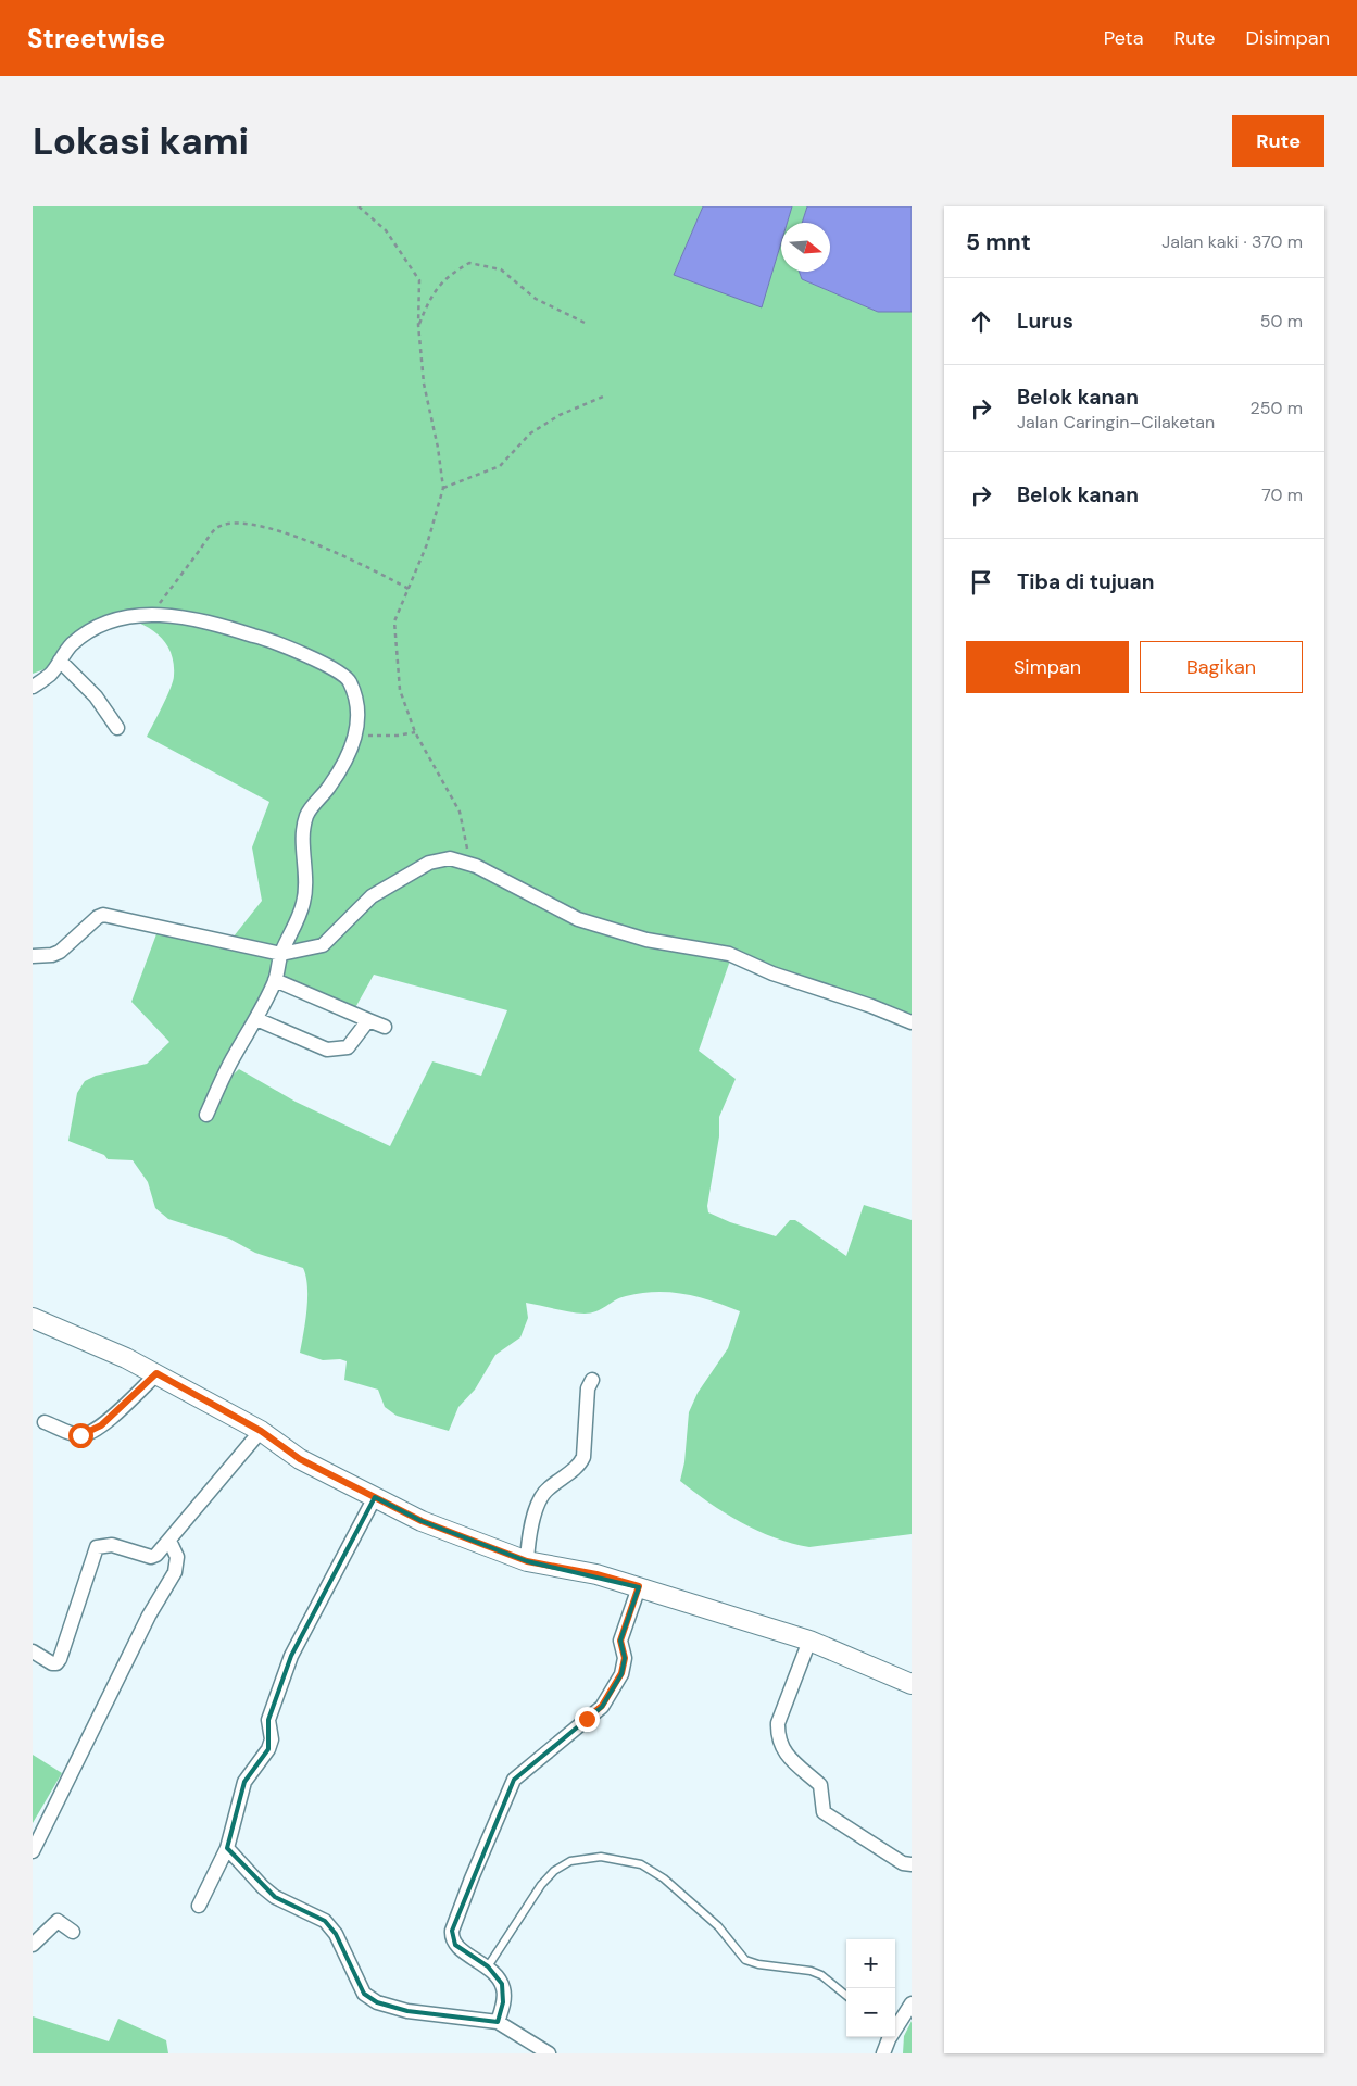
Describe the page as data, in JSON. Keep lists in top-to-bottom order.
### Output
{
  "north": "right",
  "page": {
    "header": "Streetwise",
    "nav": ["Peta", "Rute", "Disimpan"],
    "buttons": [
      "Rute",
      ["Simpan", "Bagikan"]
    ],
    "title": "Lokasi kami",
    "heading": ["5 mnt", "Jalan kaki · 370 m"],
    "list": [
      ["Lurus", "50 m"],
      ["Belok kanan", "Jalan Caringin–Cilaketan", "250 m"],
      ["Belok kanan", "70 m"],
      "Tiba di tujuan"
    ],
    "map_buttons": ["+", "−"]
  }
}
